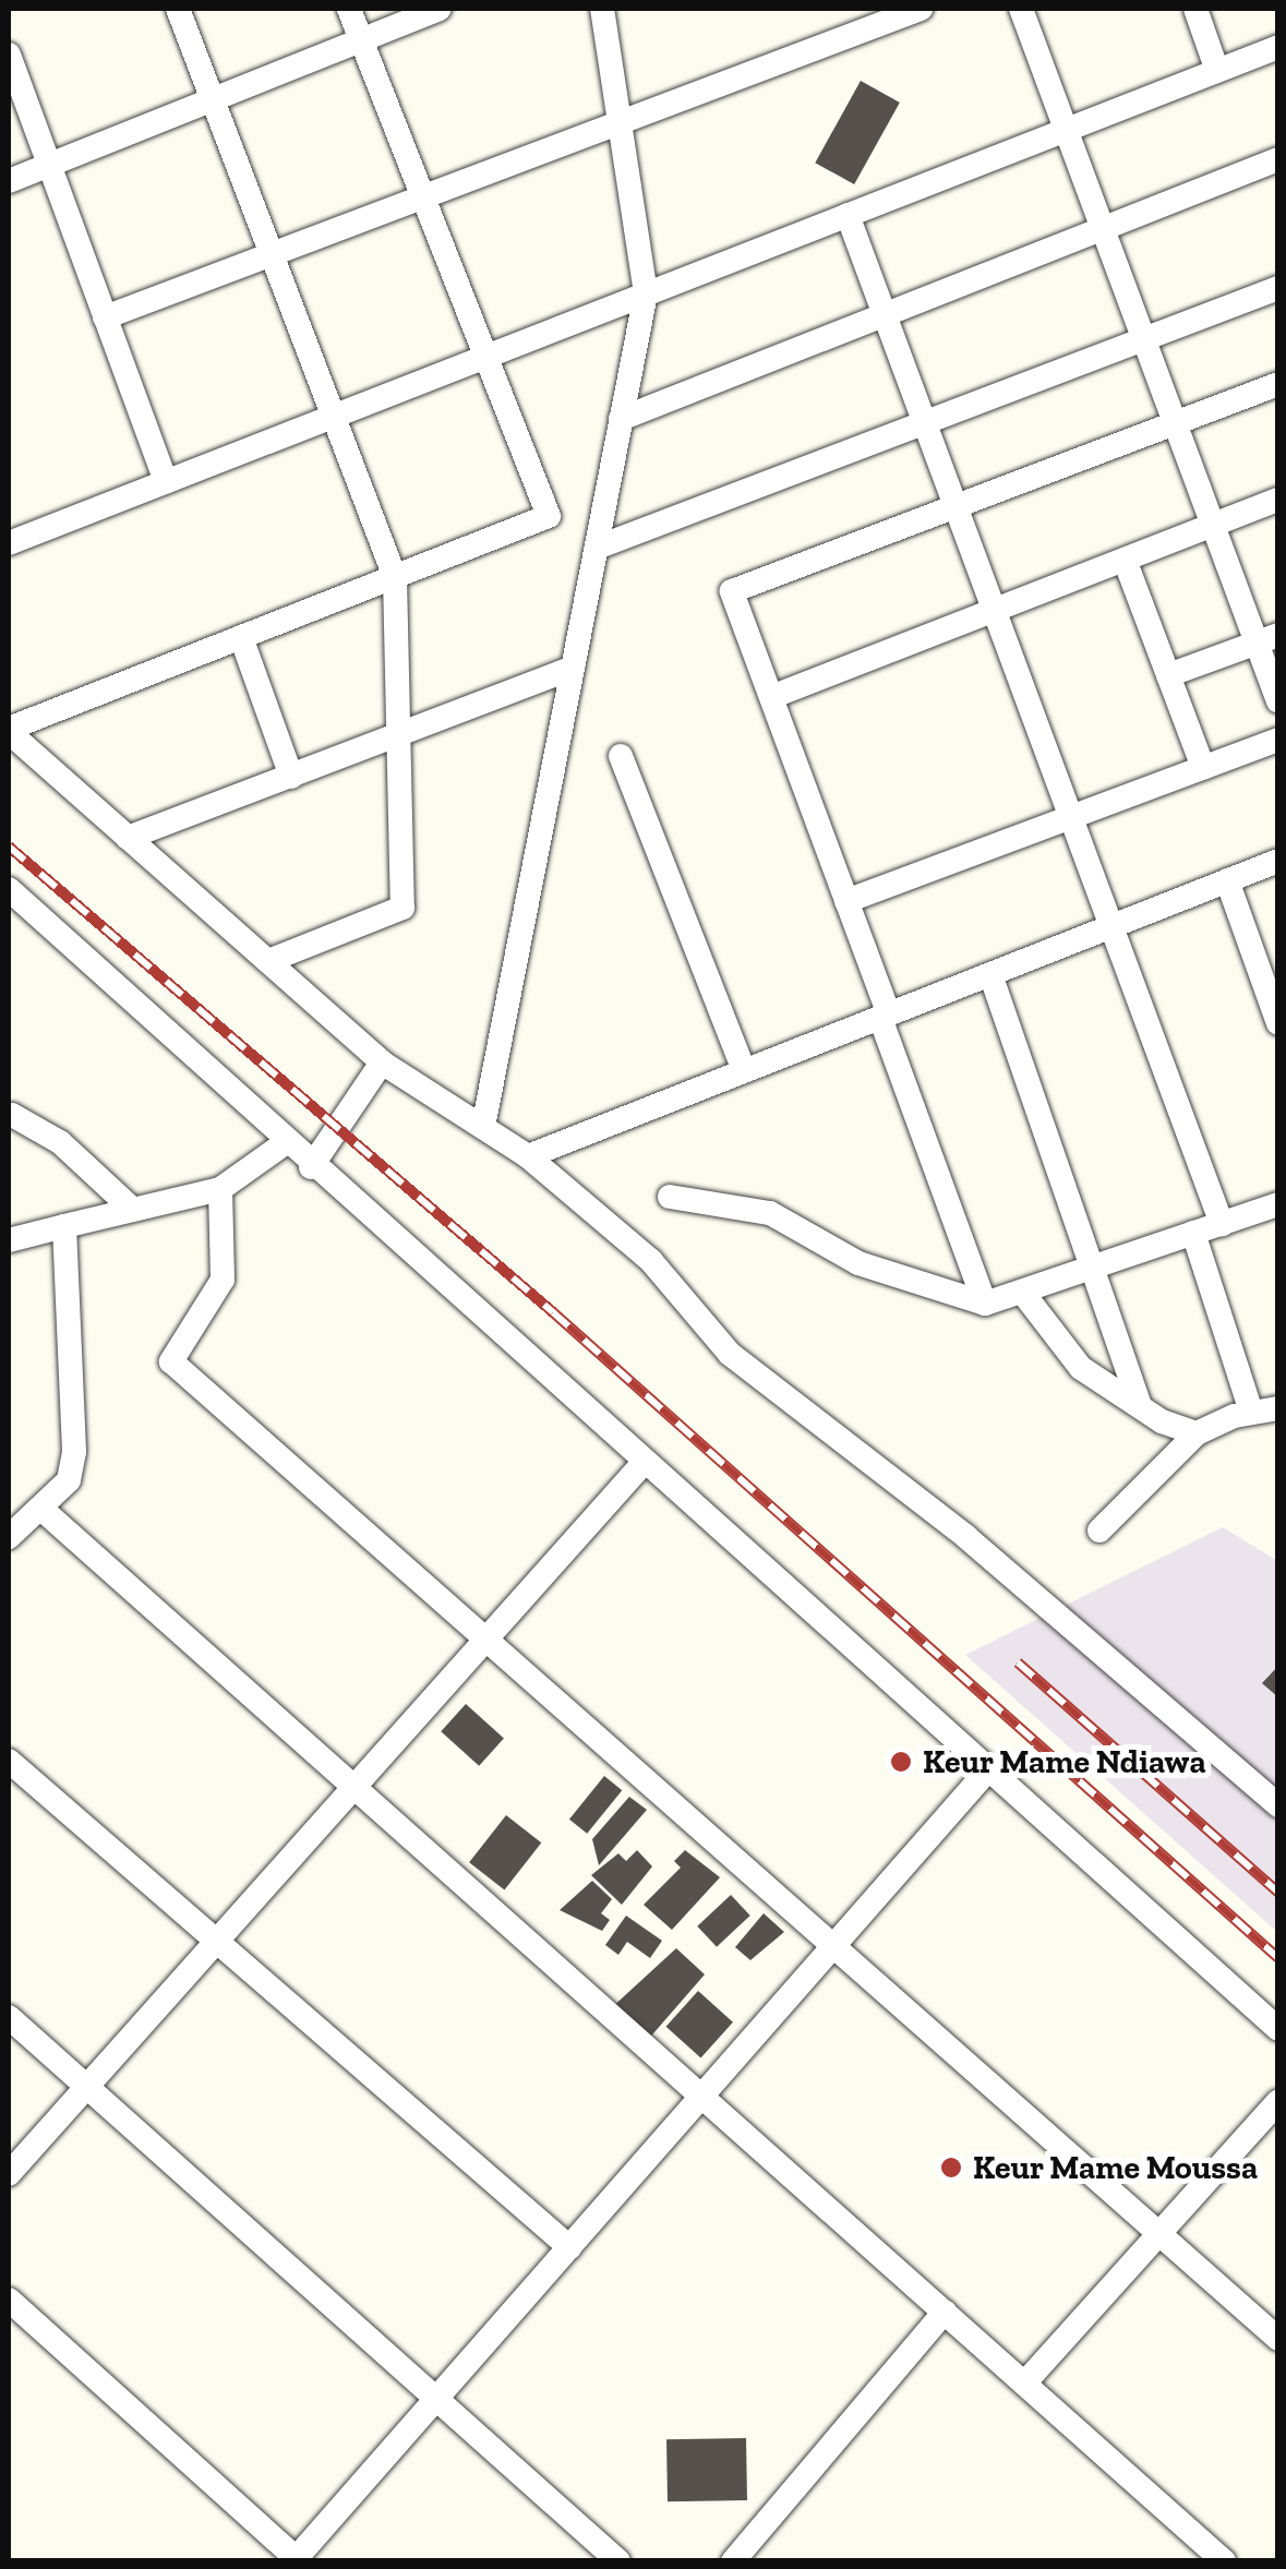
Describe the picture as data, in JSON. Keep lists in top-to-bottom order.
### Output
{
  "places": ["Keur Mame Ndiawa", "Keur Mame Moussa"]
}
